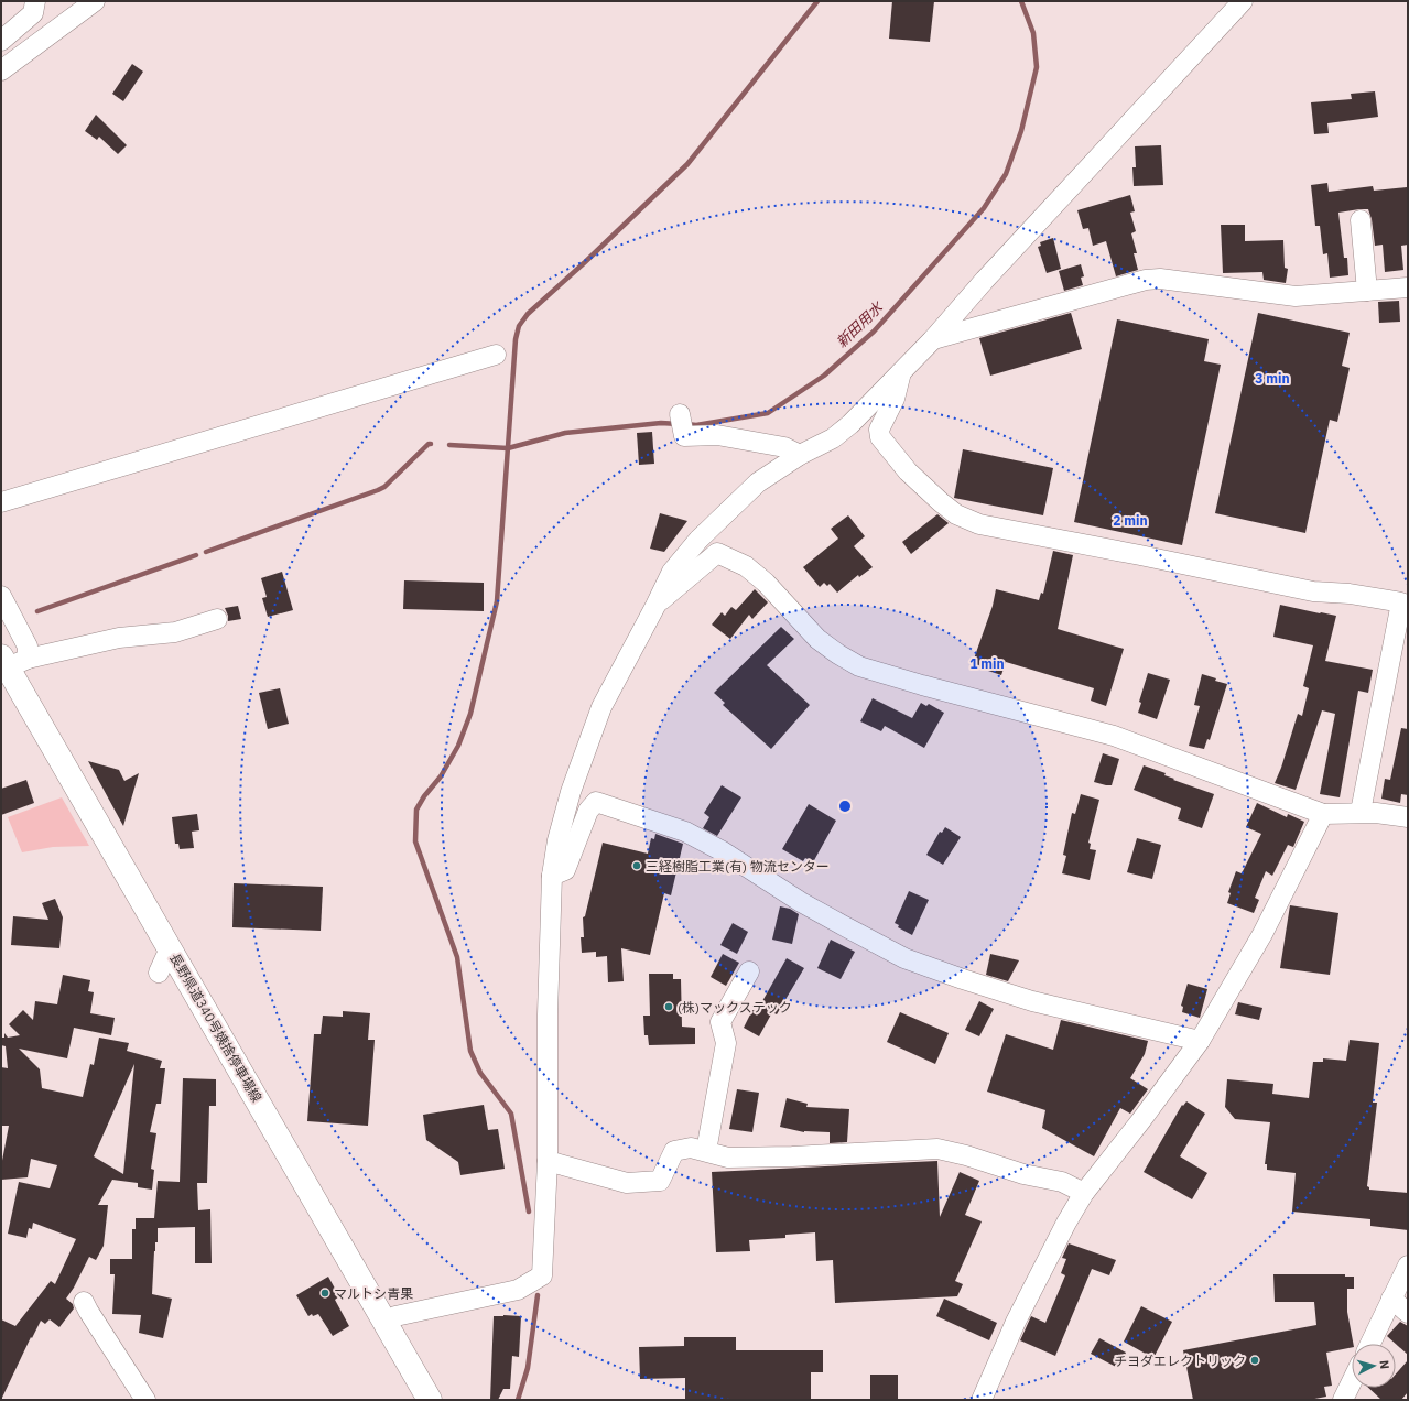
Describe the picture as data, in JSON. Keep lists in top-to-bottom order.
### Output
{
  "streets": {
    "main road": ["長野県道340号姨捨停車場線"]
  },
  "water": ["新田用水"],
  "places": [
    "三経樹脂工業(有) 物流センター",
    "(株)マックステック",
    "マルトシ青果",
    "チヨダエレクトリック"
  ],
  "north": "right",
  "rings": ["3 min", "2 min", "1 min"]
}
